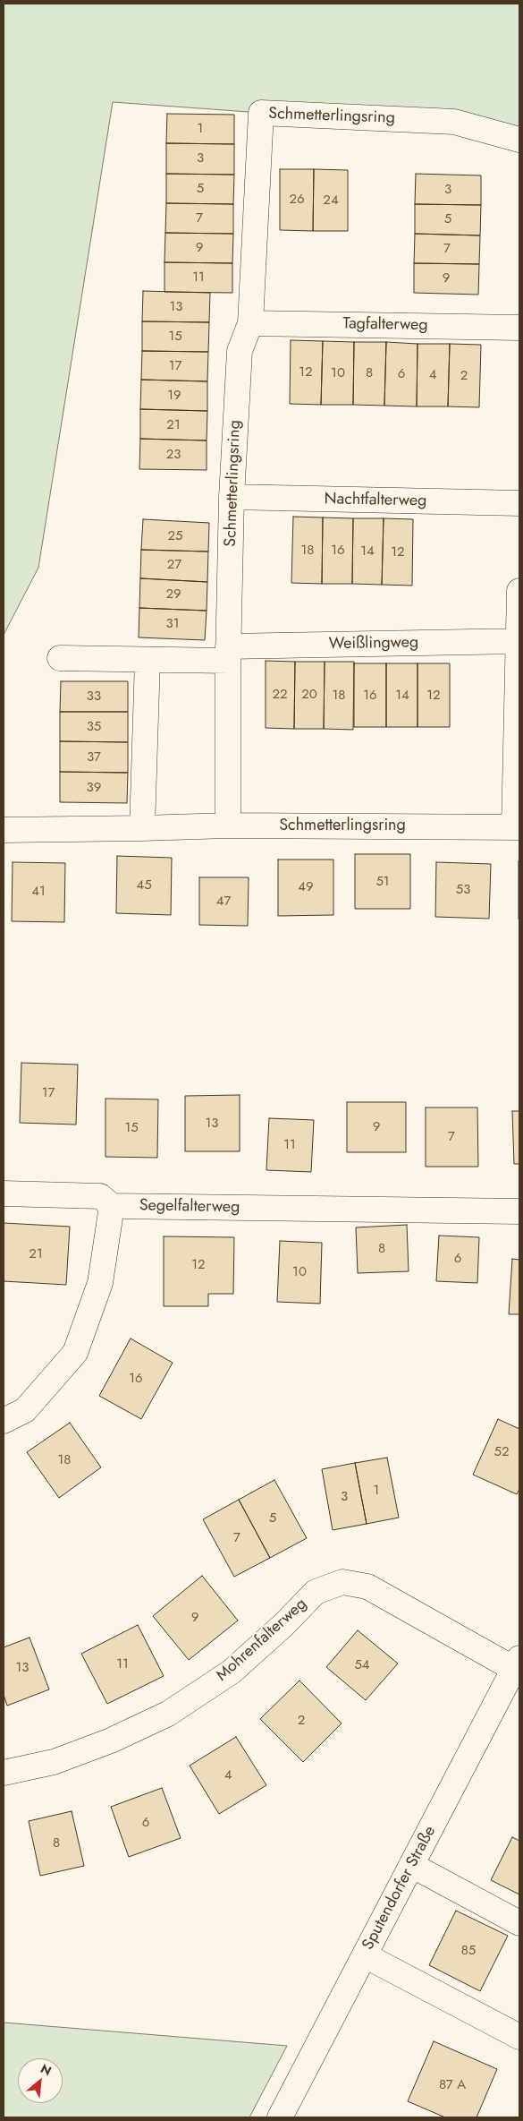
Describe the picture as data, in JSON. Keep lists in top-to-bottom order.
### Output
{
  "streets": {
    "street": [
      "Schmetterlingsring",
      "Tagfalterweg",
      "Nachtfalterweg",
      "Weißlingweg",
      "Segelfalterweg",
      "Mohrenfalterweg",
      "Sputendorfer Straße"
    ]
  },
  "crossings": [
    ["Schmetterlingsring", "Tagfalterweg"],
    ["Schmetterlingsring", "Nachtfalterweg"],
    ["Schmetterlingsring", "Weißlingweg"],
    ["Mohrenfalterweg", "Sputendorfer Straße"]
  ],
  "house_numbers": [
    "1",
    "3",
    "5",
    "3",
    "26",
    "24",
    "7",
    "5",
    "9",
    "7",
    "11",
    "9",
    "13",
    "15",
    "17",
    "12",
    "10",
    "8",
    "6",
    "4",
    "2",
    "19",
    "21",
    "23",
    "25",
    "18",
    "16",
    "14",
    "12",
    "27",
    "29",
    "31",
    "22",
    "20",
    "18",
    "16",
    "14",
    "12",
    "33",
    "35",
    "37",
    "39",
    "51",
    "45",
    "49",
    "53",
    "41",
    "47",
    "17",
    "13",
    "9",
    "15",
    "7",
    "11",
    "8",
    "21",
    "6",
    "12",
    "10",
    "16",
    "52",
    "18",
    "1",
    "3",
    "5",
    "7",
    "9",
    "11",
    "54",
    "13",
    "2",
    "4",
    "6",
    "8",
    "85",
    "87 A"
  ],
  "north": "top right"
}
